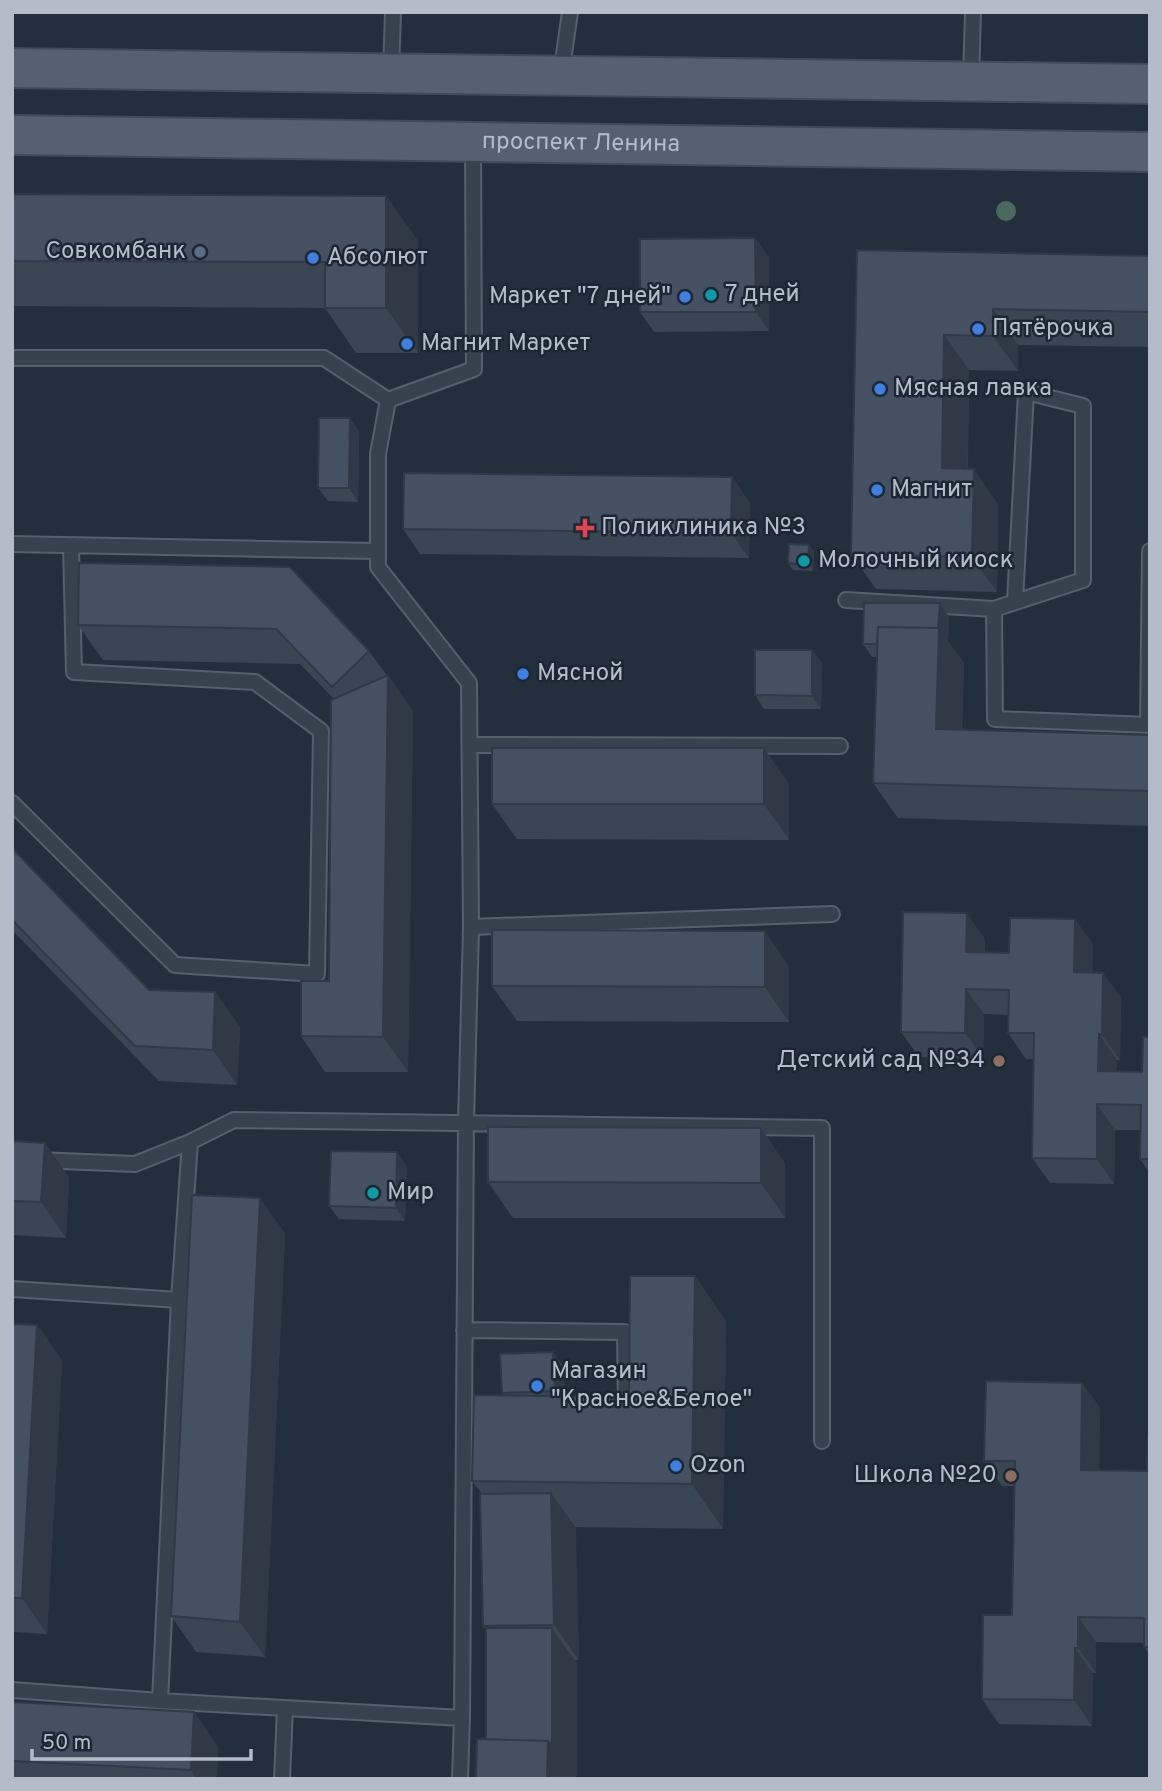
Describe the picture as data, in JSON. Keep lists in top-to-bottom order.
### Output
{
  "streets": {
    "main road": ["проспект Ленина"]
  },
  "places": {
    "other": [
      "Совкомбанк",
      "Абсолют",
      "7 дней",
      "Маркет \"7 дней\"",
      "Пятёрочка",
      "Магнит Маркет",
      "Мясная лавка",
      "Магнит",
      "Молочный киоск",
      "Мясной",
      "Детский сад №34",
      "Мир",
      "Магазин \"Красное&Белое\"",
      "Ozon",
      "Школа №20"
    ],
    "health": ["Поликлиника №3"]
  },
  "scale_bar": "50 m"
}
